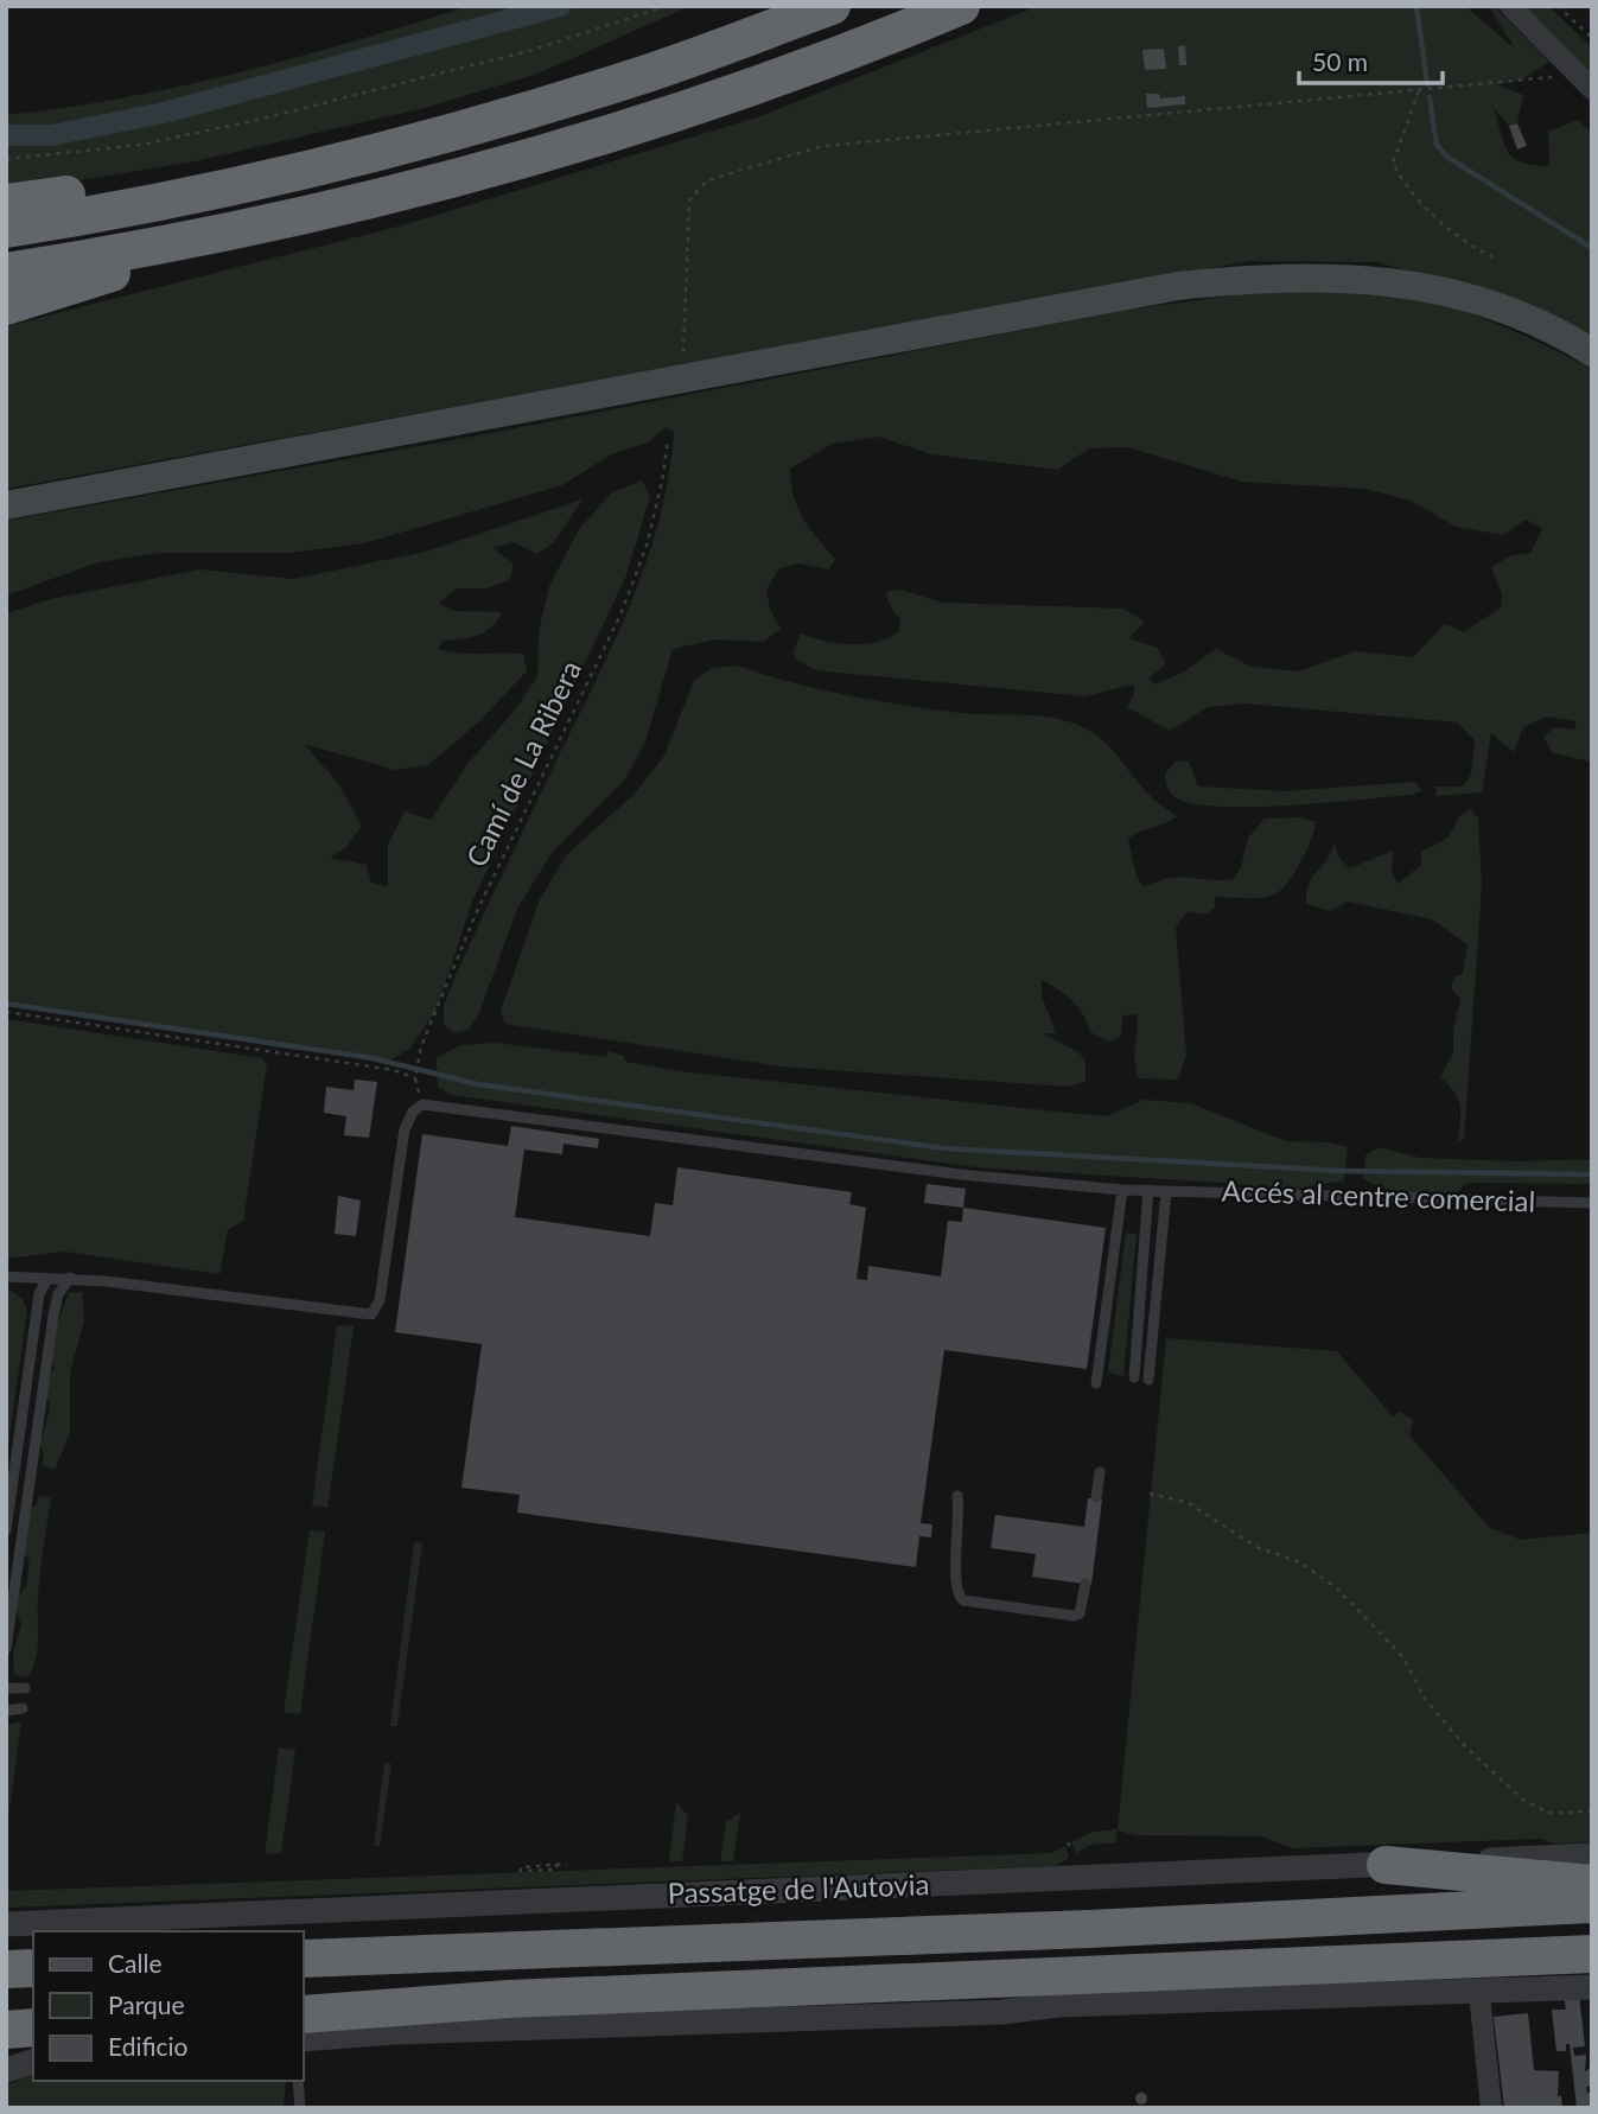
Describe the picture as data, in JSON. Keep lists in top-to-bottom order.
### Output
{
  "streets": {
    "street": ["Passatge de l'Autovia"],
    "lane": ["Accés al centre comercial"],
    "path": ["Camí de La Ribera"]
  },
  "crossings": [
    ["Camí de La Ribera", "Accés al centre comercial"]
  ],
  "legend": ["Calle", "Parque", "Edificio"],
  "scale_bar": "50 m"
}
